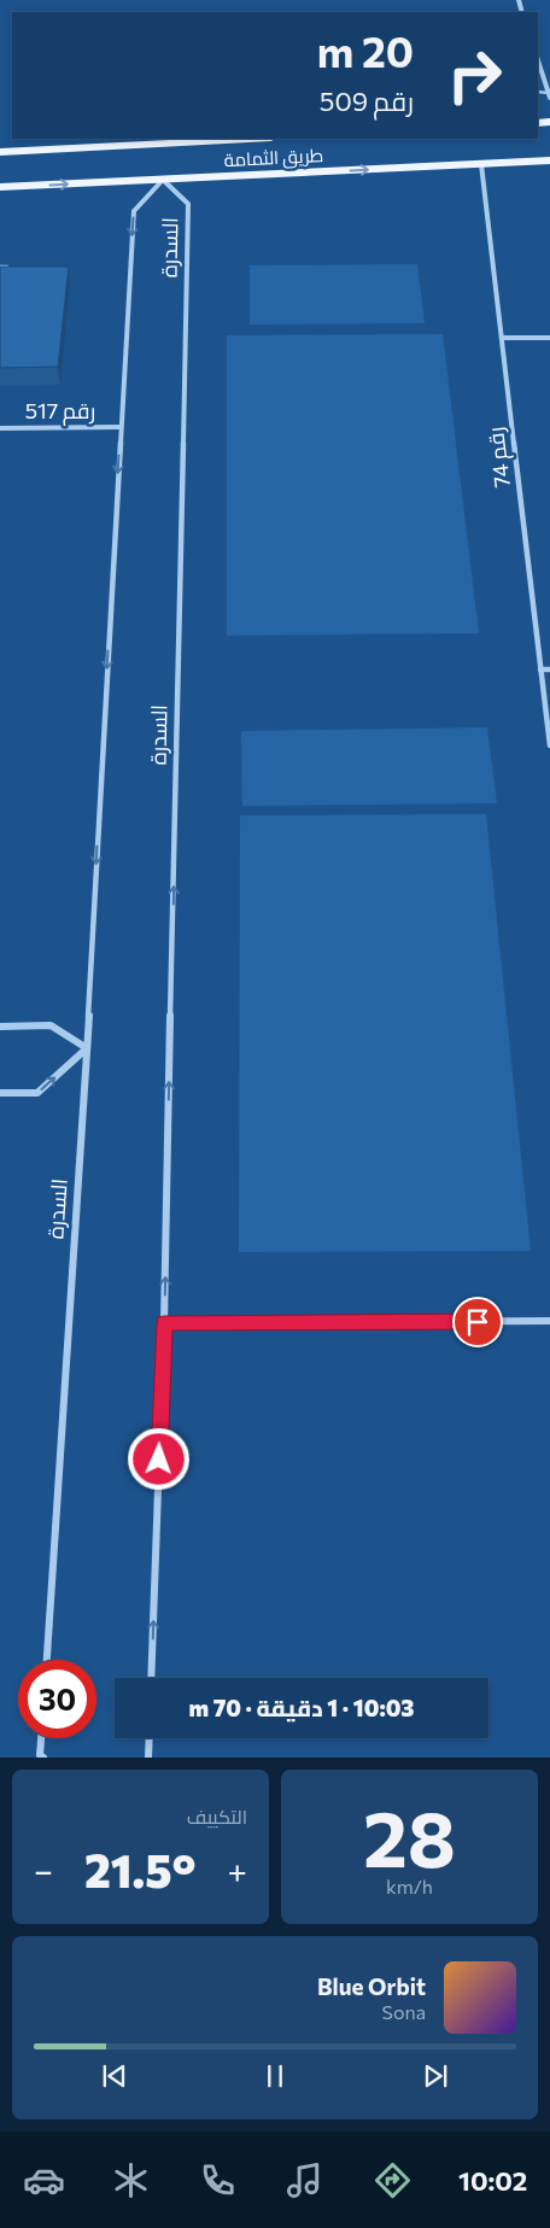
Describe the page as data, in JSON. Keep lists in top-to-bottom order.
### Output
{
  "streets": {
    "main road": ["طريق الثمامة"],
    "street": ["السدرة", "رقم 517", "رقم 74"]
  },
  "crossings": [
    ["طريق الثمامة", "السدرة"],
    ["طريق الثمامة", "رقم 74"],
    ["السدرة", "رقم 517"]
  ],
  "page": {
    "turn": ["20 m", "رقم 509"],
    "limit": "30",
    "trip": "10:03 · 1 دقيقة · 70 m",
    "tile": [
      ["28", "km/h"],
      "التكييف"
    ],
    "heat": ["−", "21.5°", "+"],
    "song": ["Blue Orbit", "Sona"],
    "tabs": "10:02"
  }
}
